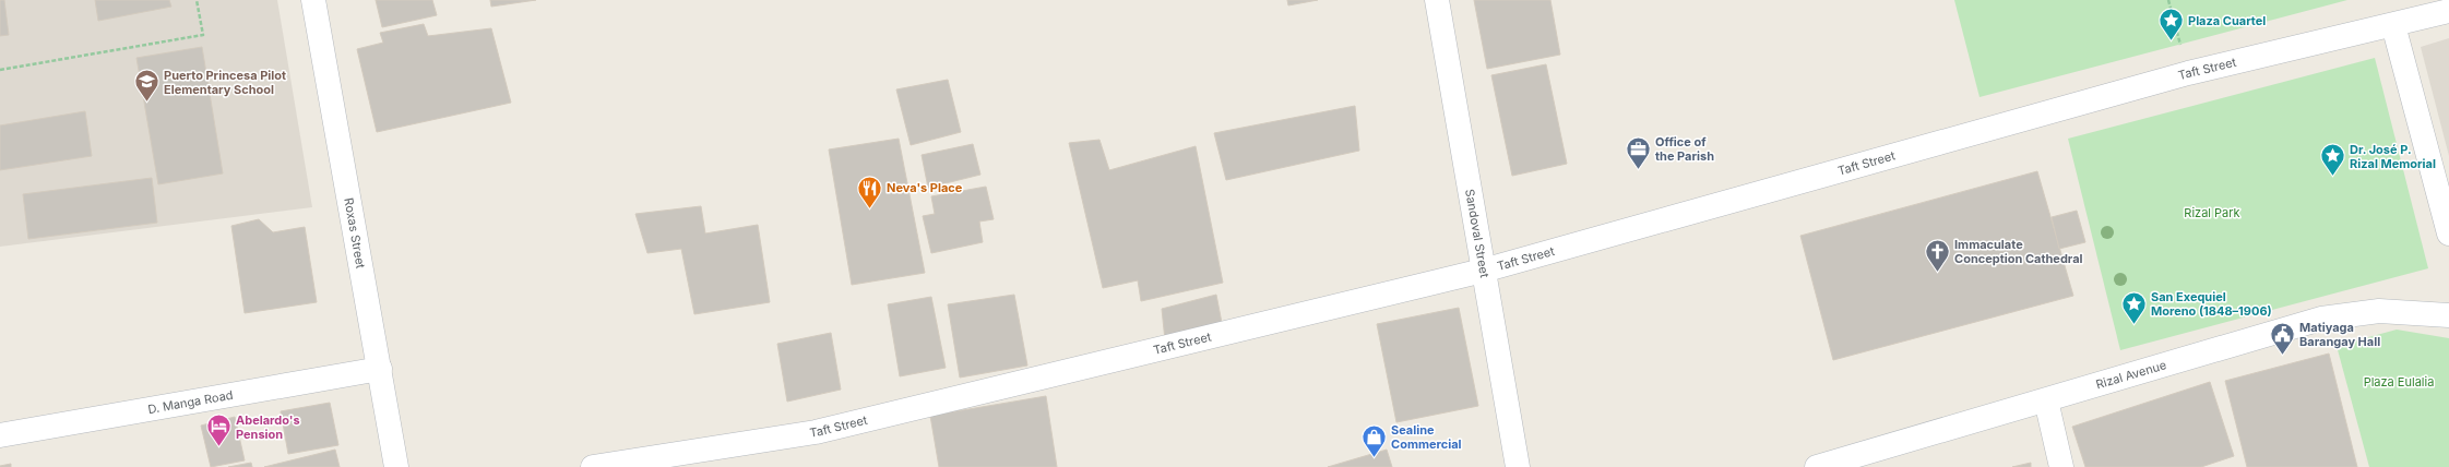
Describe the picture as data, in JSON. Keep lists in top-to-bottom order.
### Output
{
  "streets": {
    "street": [
      "Taft Street",
      "Roxas Street",
      "Sandoval Street",
      "Rizal Avenue",
      "D. Manga Road"
    ]
  },
  "crossings": [
    ["Taft Street", "Sandoval Street"],
    ["Roxas Street", "D. Manga Road"]
  ],
  "parks": ["Rizal Park", "Plaza Eulalia"],
  "places": {
    "place": ["Plaza Cuartel", "Dr. José P. Rizal Memorial", "San Exequiel Moreno (1848–1906)"],
    "school or university": ["Puerto Princesa Pilot Elementary School"],
    "office": ["Office of the Parish"],
    "restaurant": ["Neva's Place"],
    "church": ["Immaculate Conception Cathedral"],
    "public building": ["Matiyaga Barangay Hall"],
    "hotel": ["Abelardo's Pension"],
    "shop": ["Sealine Commercial"]
  }
}
